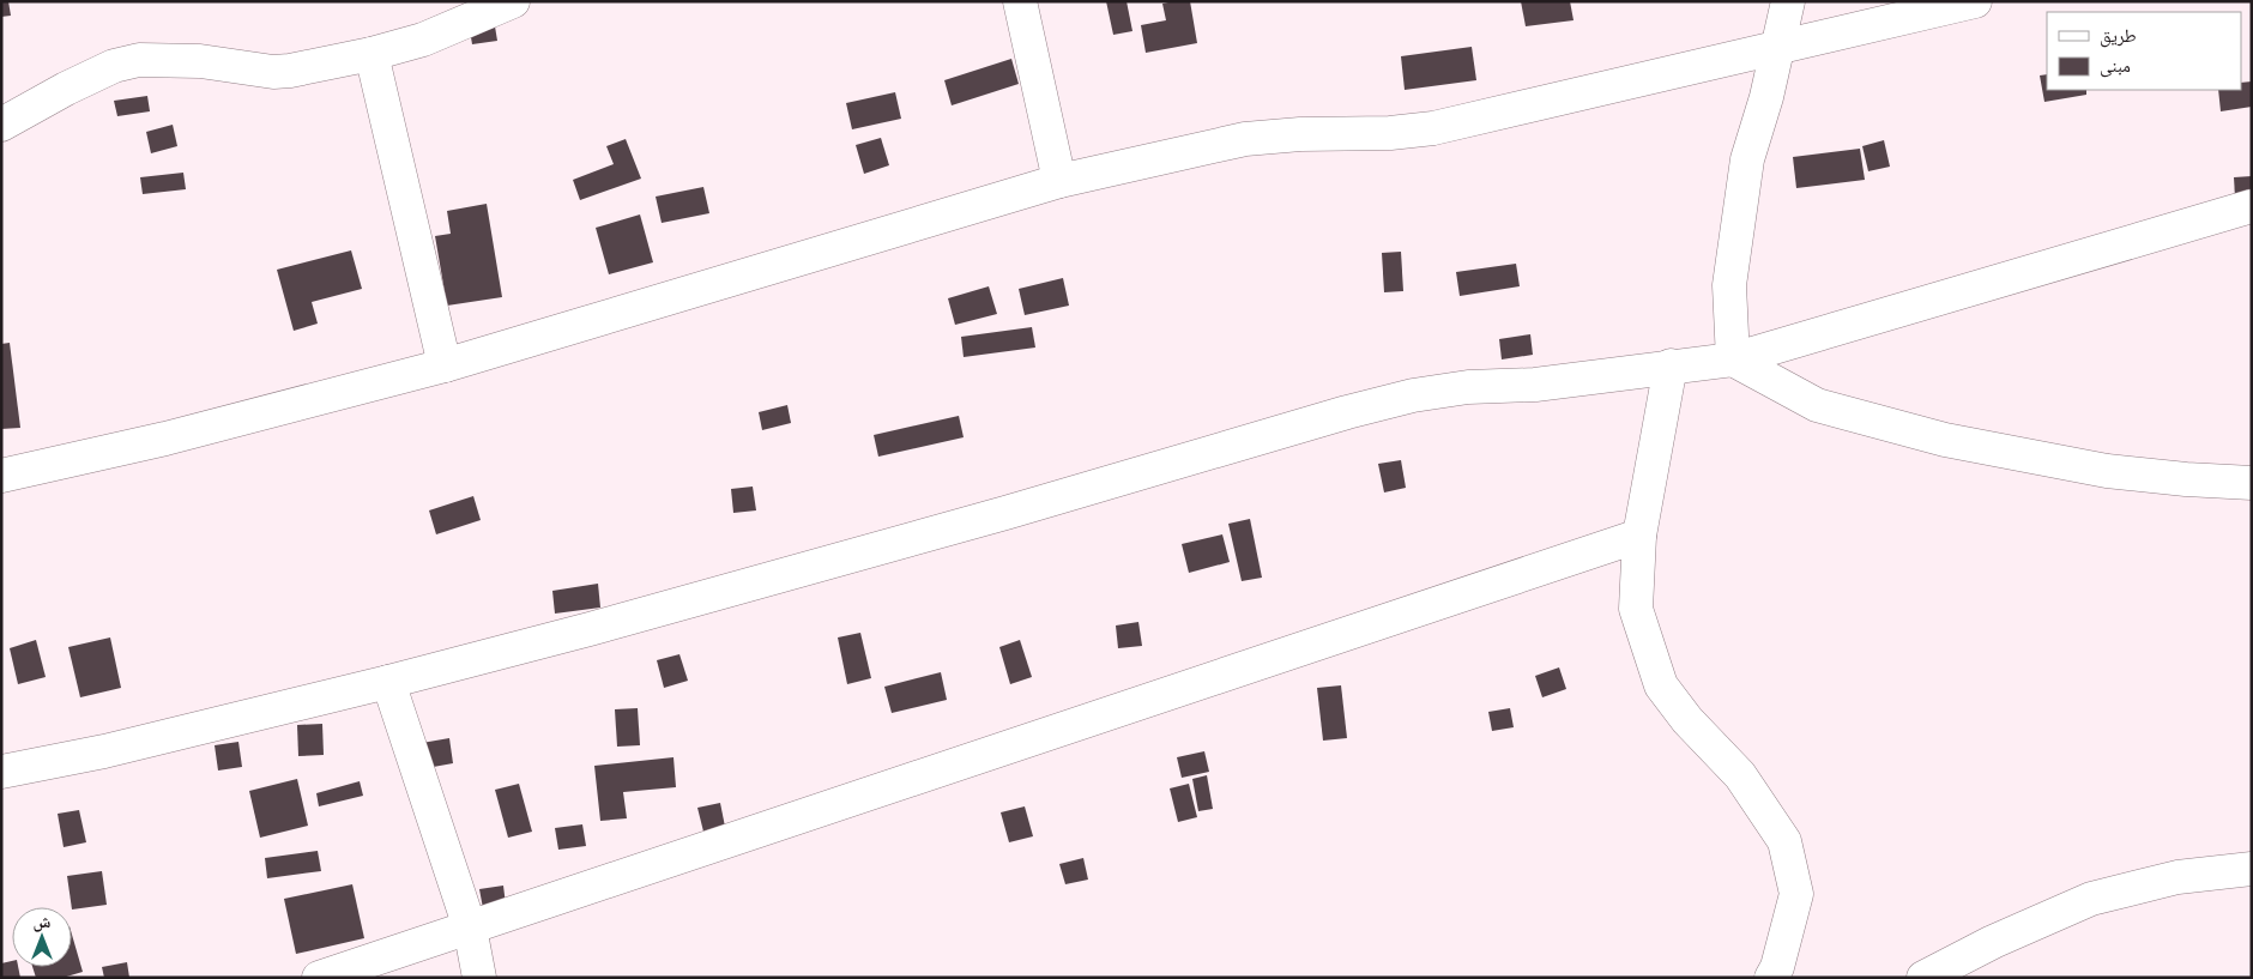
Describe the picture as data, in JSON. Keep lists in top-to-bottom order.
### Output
{
  "legend": ["طريق", "مبنى"],
  "north": "top"
}
